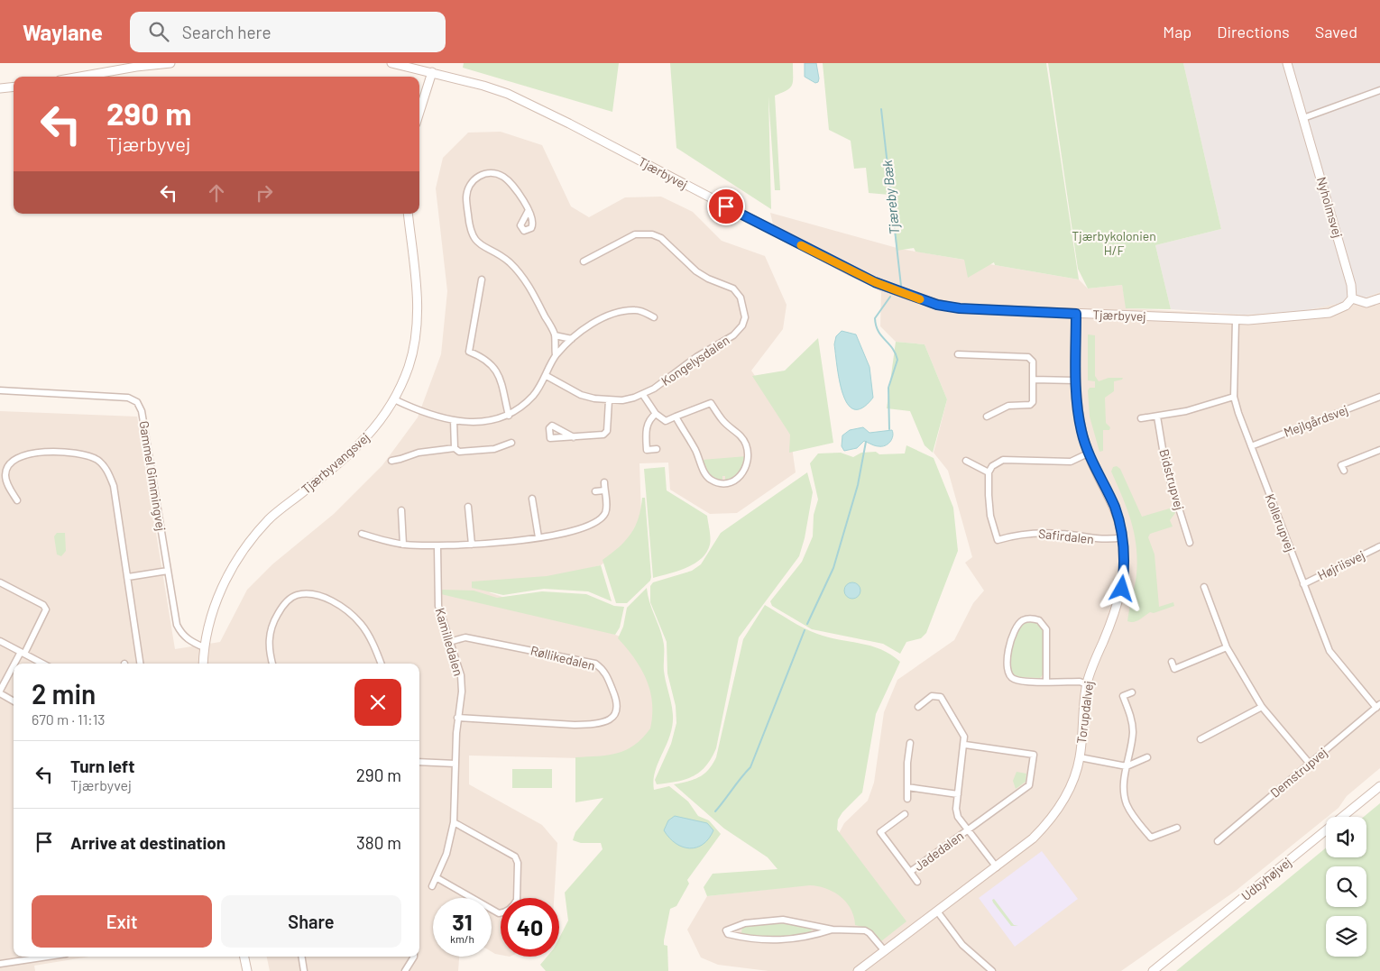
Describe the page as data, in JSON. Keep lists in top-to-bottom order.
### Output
{
  "streets": {
    "street": [
      "Tjærbyvej",
      "Nyholmsvej",
      "Kongelysdalen",
      "Mejlgårdsvej",
      "Tjærbyvangsvej",
      "Gammel Gimmingvej",
      "Bidstrupvej",
      "Kollerupvej",
      "Safirdalen",
      "Højriisvej",
      "Kamilledalen",
      "Røllikedalen",
      "Torupdalvej",
      "Demstrupvej",
      "Jadedalen",
      "Udbyhøjvej"
    ]
  },
  "crossings": [
    ["Tjærbyvej", "Nyholmsvej"],
    ["Tjærbyvej", "Kollerupvej"],
    ["Tjærbyvej", "Torupdalvej"],
    ["Mejlgårdsvej", "Kollerupvej"],
    ["Tjærbyvangsvej", "Gammel Gimmingvej"],
    ["Kollerupvej", "Højriisvej"],
    ["Kollerupvej", "Demstrupvej"],
    ["Safirdalen", "Torupdalvej"],
    ["Kamilledalen", "Røllikedalen"],
    ["Torupdalvej", "Jadedalen"]
  ],
  "water": ["Tjæreby Bæk"],
  "parks": ["Tjærbykolonien H/F"],
  "page": {
    "header": "Waylane",
    "search": "Search here",
    "nav": ["Map", "Directions", "Saved"],
    "turn": ["290 m", "Tjærbyvej"],
    "heading": ["2 min", "670 m · 11:13"],
    "list": [
      {
        "name": "Turn left",
        "note": "Tjærbyvej",
        "value": "290 m"
      },
      {
        "name": "Arrive at destination",
        "value": "380 m"
      }
    ],
    "buttons": ["Exit", "Share"],
    "speed": "31 km/h",
    "limit": "40"
  }
}
